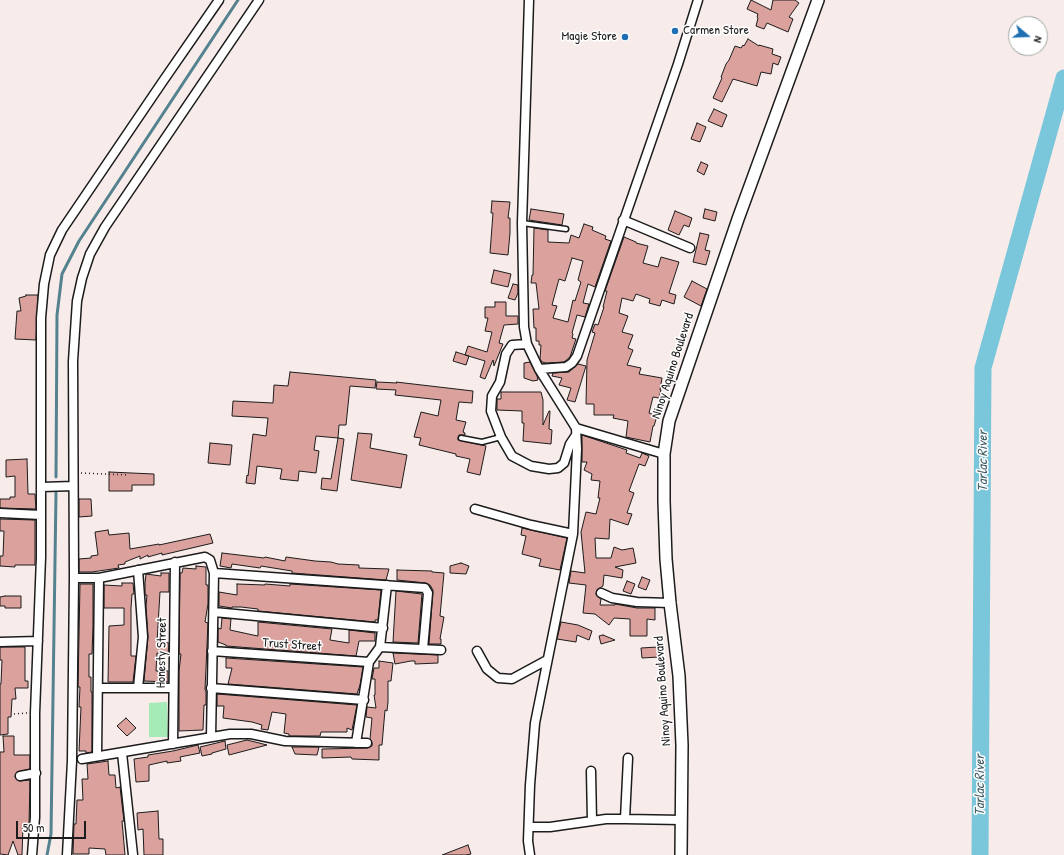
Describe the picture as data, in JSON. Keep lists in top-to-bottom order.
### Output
{
  "streets": {
    "main road": ["Ninoy Aquino Boulevard"],
    "street": ["Trust Street", "Honesty Street"]
  },
  "water": ["Tarlac River"],
  "places": ["Carmen Store", "Magie Store"],
  "scale_bar": "50 m",
  "north": "right"
}
